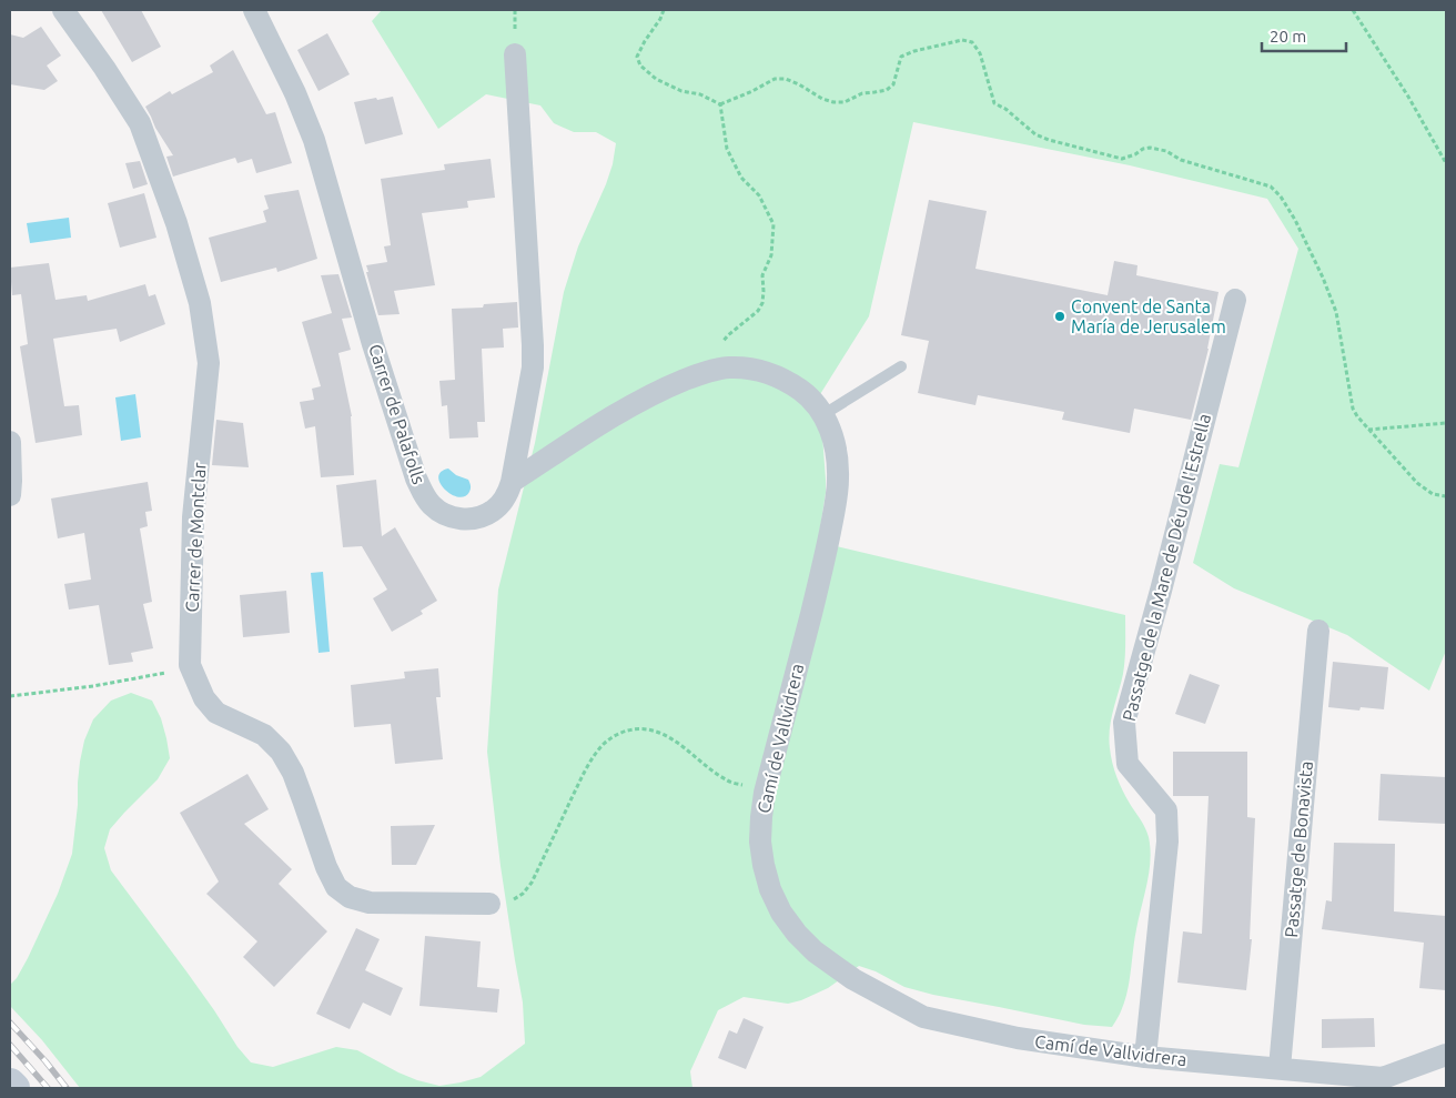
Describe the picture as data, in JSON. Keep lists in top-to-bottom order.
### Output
{
  "streets": {
    "street": [
      "Carrer de Palafolls",
      "Carrer de Montclar",
      "Passatge de la Mare de Déu de l'Estrella",
      "Camí de Vallvidrera",
      "Passatge de Bonavista"
    ]
  },
  "crossings": [
    ["Carrer de Palafolls", "Camí de Vallvidrera"],
    ["Passatge de la Mare de Déu de l'Estrella", "Camí de Vallvidrera"],
    ["Camí de Vallvidrera", "Passatge de Bonavista"]
  ],
  "places": ["Convent de Santa María de Jerusalem"],
  "scale_bar": "20 m"
}
